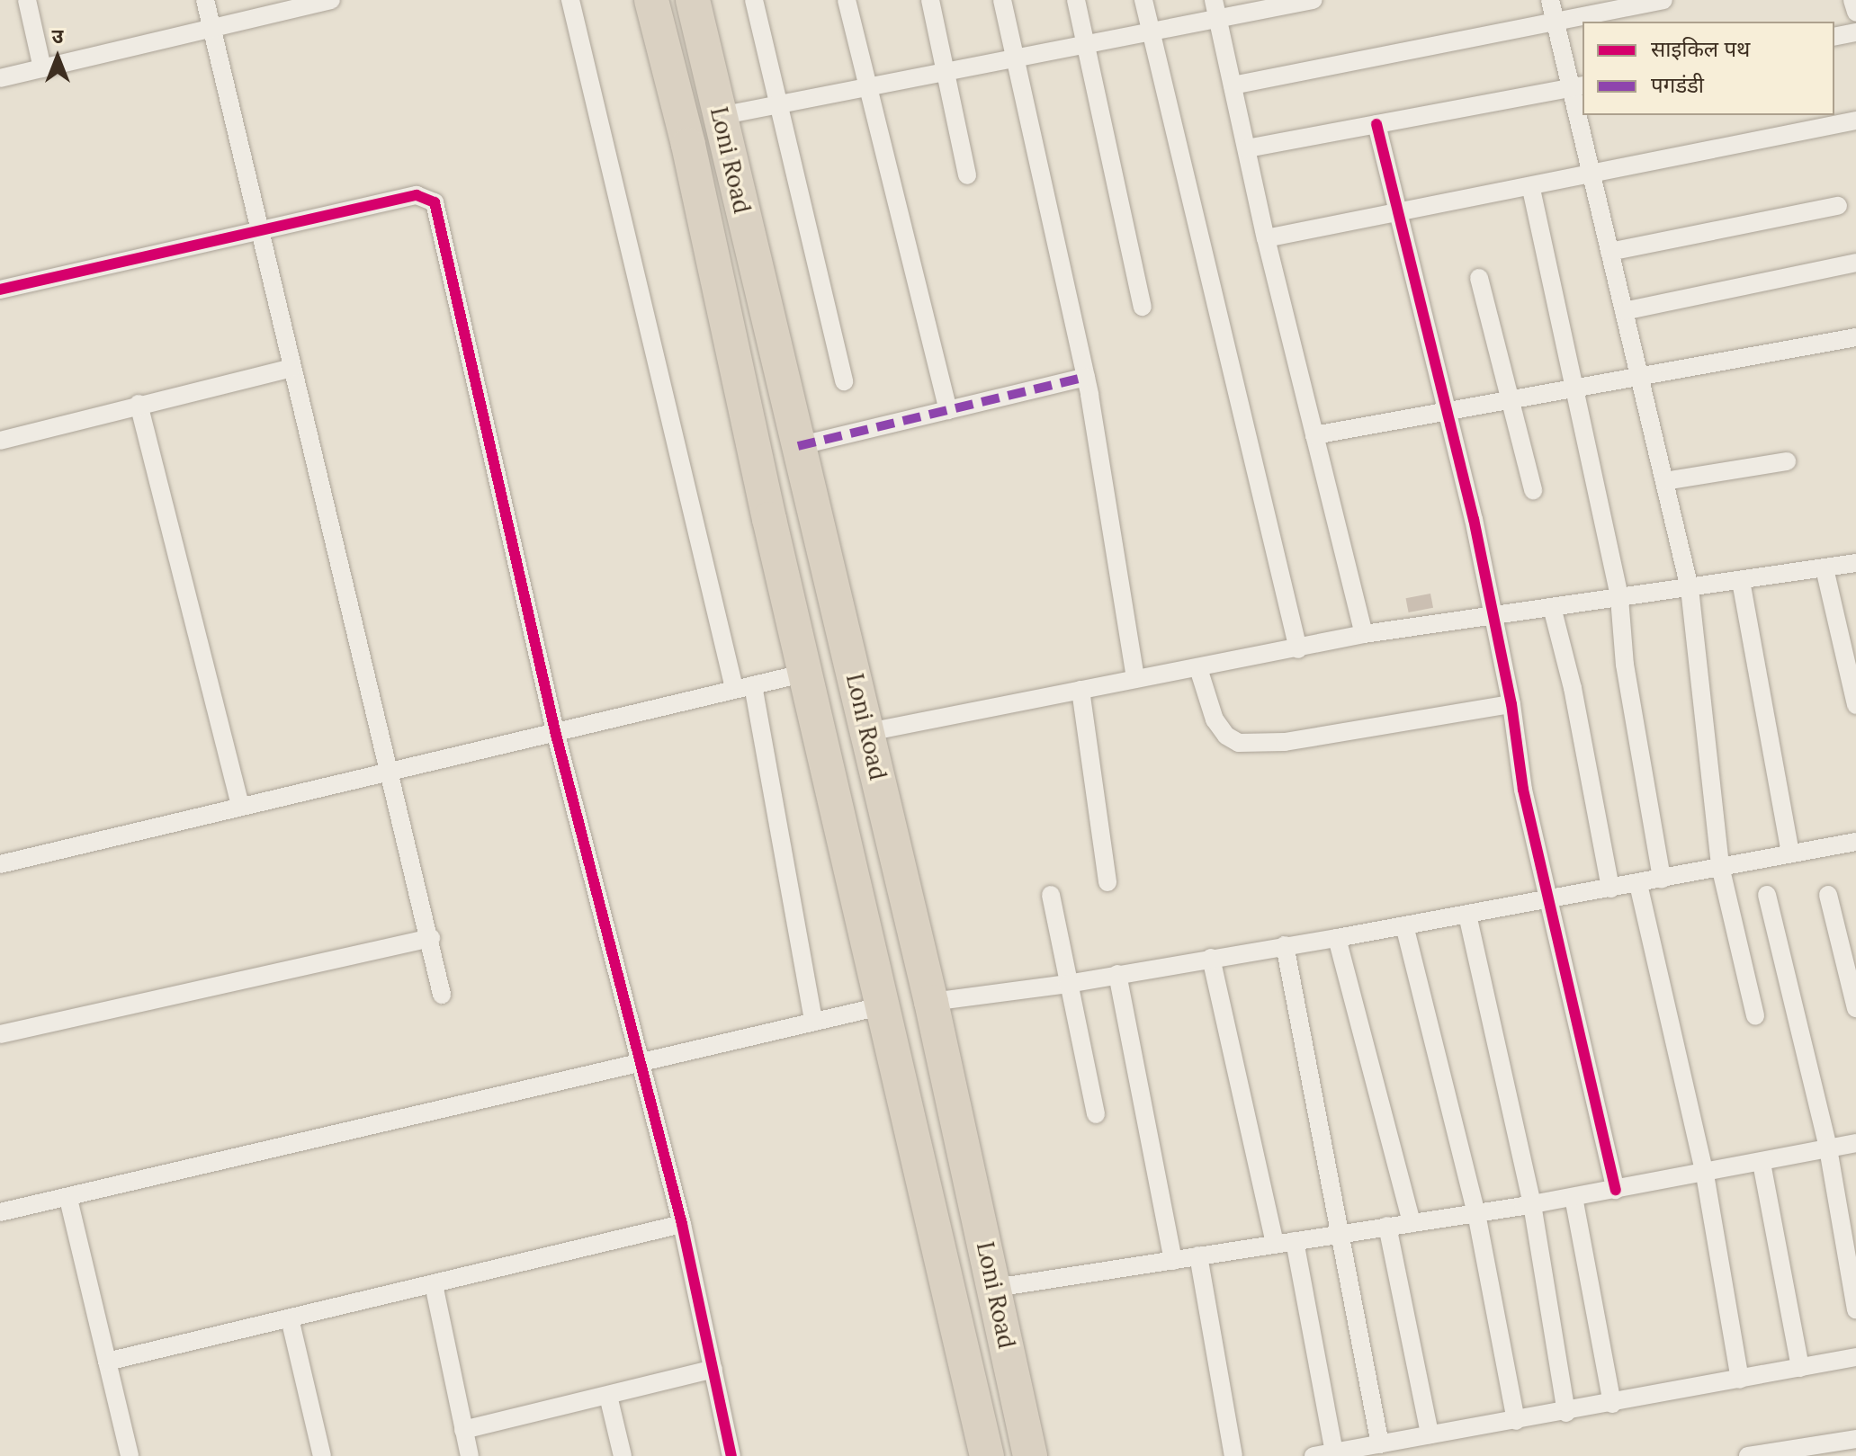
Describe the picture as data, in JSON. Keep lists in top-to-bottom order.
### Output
{
  "streets": {
    "highway": ["Loni Road"]
  },
  "legend": ["साइकिल पथ", "पगडंडी"],
  "north": "top"
}
